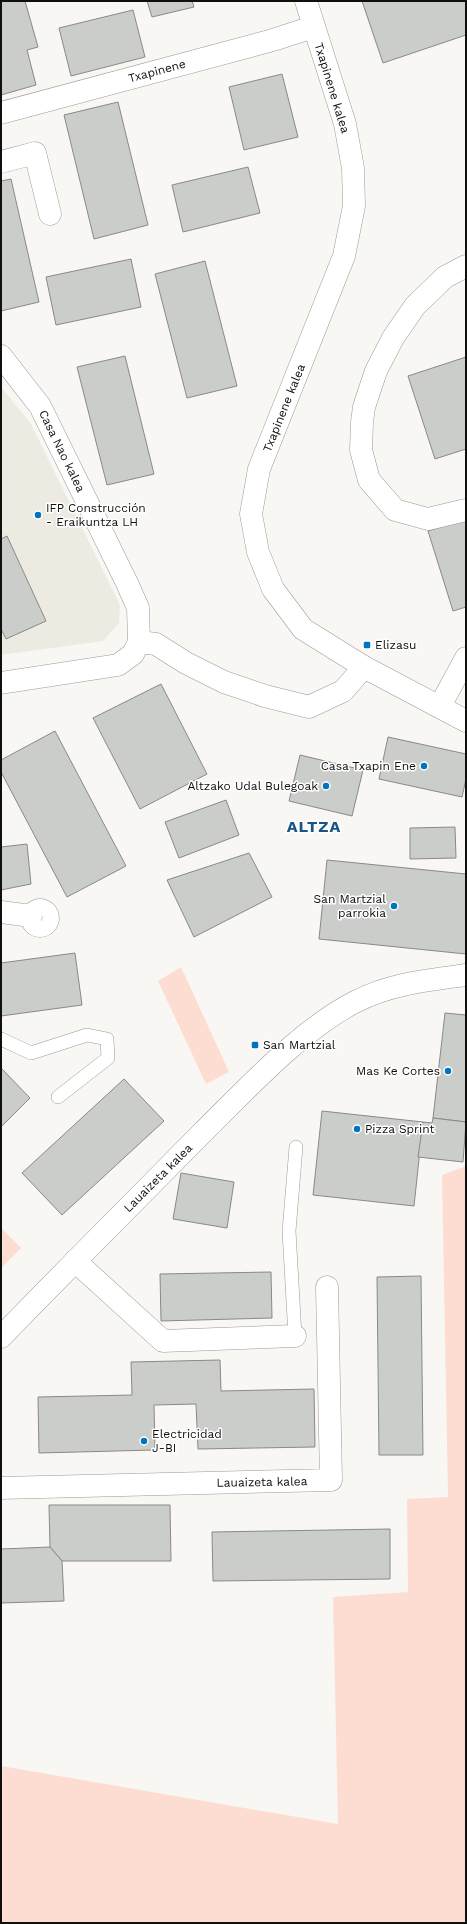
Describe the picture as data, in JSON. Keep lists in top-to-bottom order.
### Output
{
  "streets": {
    "street": [
      "Txapinene",
      "Txapinene kalea",
      "Casa Nao kalea",
      "Lauaizeta kalea"
    ]
  },
  "crossings": [
    ["Txapinene", "Txapinene kalea"]
  ],
  "districts": ["ALTZA"],
  "places": {
    "other": [
      "IFP Construcción - Eraikuntza LH",
      "Casa Txapin Ene",
      "Altzako Udal Bulegoak",
      "San Martzial parrokia",
      "Mas Ke Cortes",
      "Pizza Sprint",
      "Electricidad J-BI"
    ],
    "transit": ["Elizasu", "San Martzial"]
  }
}
